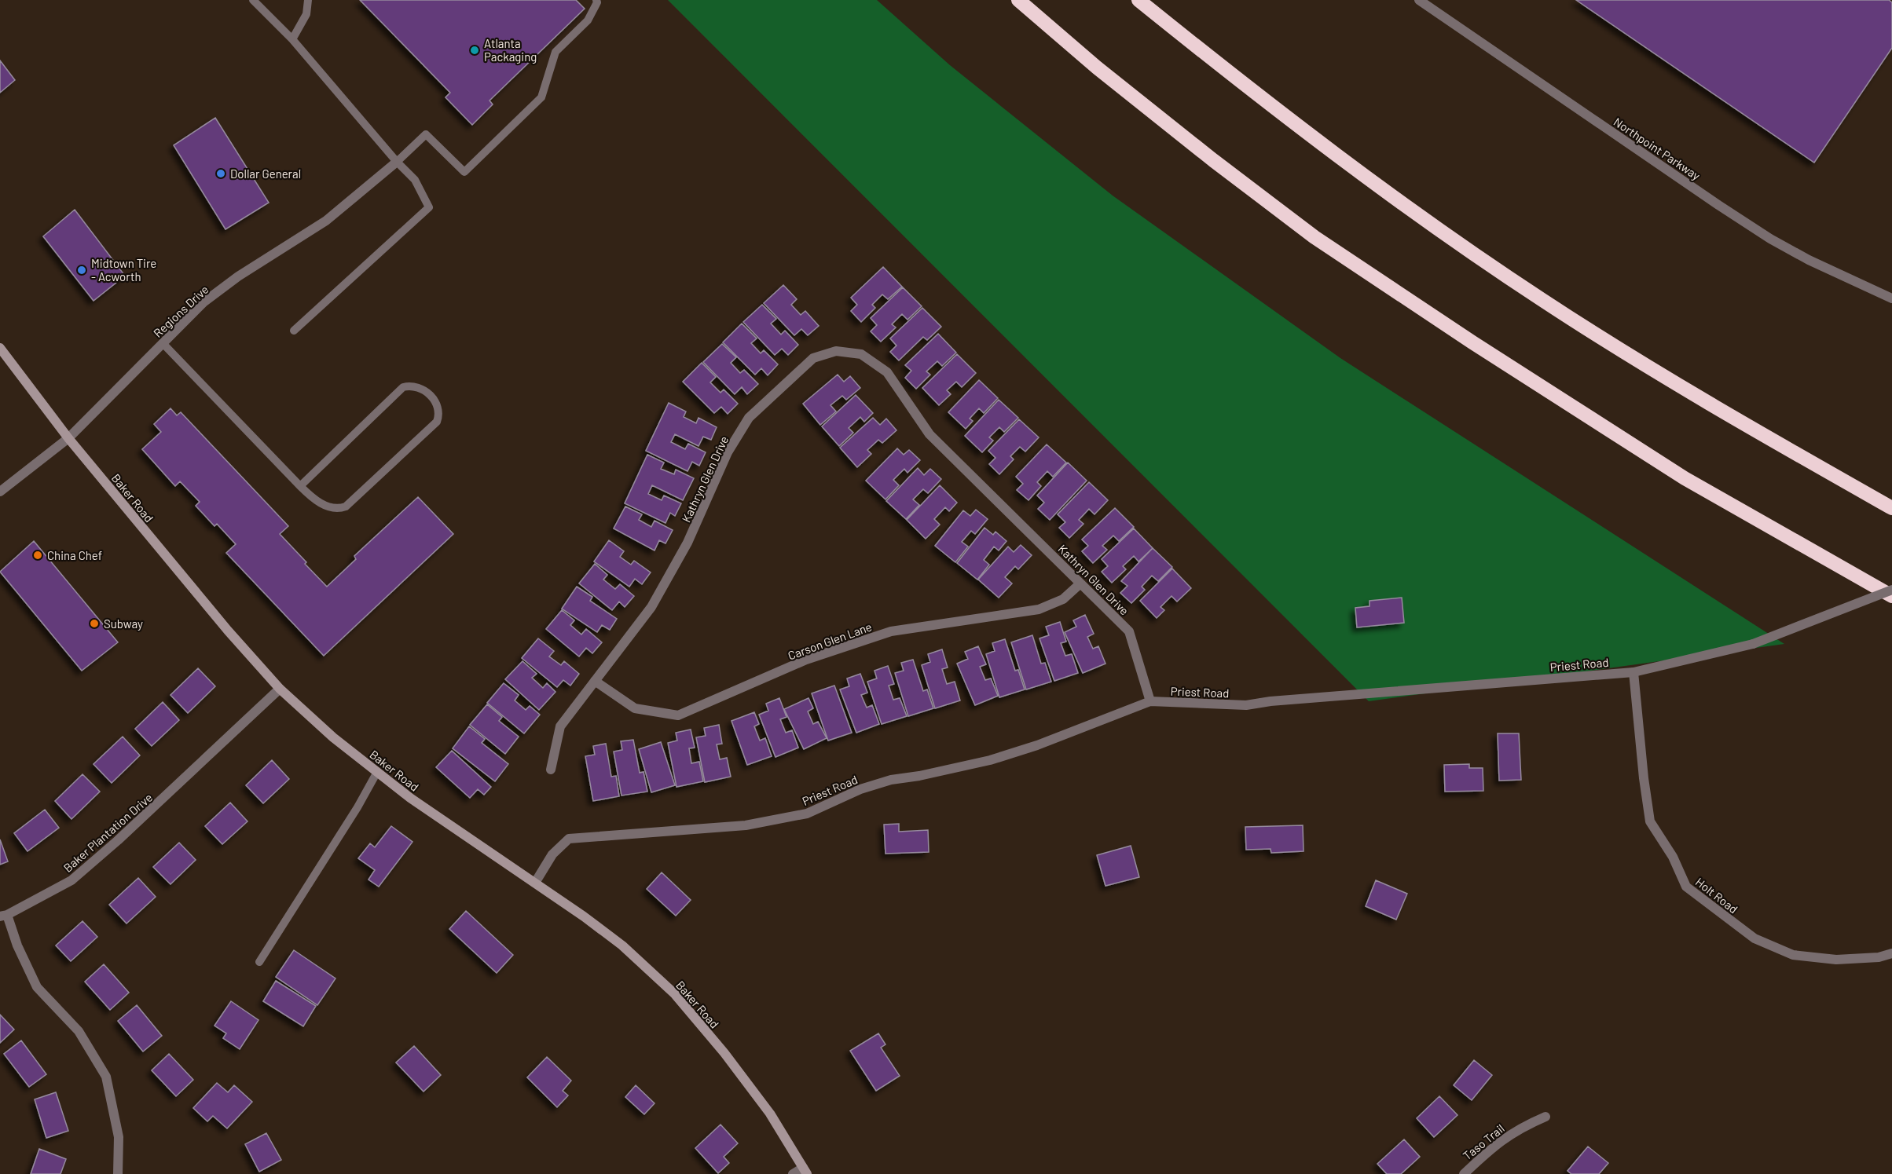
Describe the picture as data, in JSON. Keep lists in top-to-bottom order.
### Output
{
  "streets": {
    "main road": ["Baker Road"],
    "street": [
      "Northpoint Parkway",
      "Regions Drive",
      "Kathryn Glen Drive",
      "Carson Glen Lane",
      "Priest Road",
      "Baker Plantation Drive",
      "Holt Road",
      "Taso Trail"
    ]
  },
  "crossings": [
    ["Regions Drive", "Baker Road"],
    ["Kathryn Glen Drive", "Carson Glen Lane"],
    ["Kathryn Glen Drive", "Priest Road"],
    ["Baker Road", "Priest Road"],
    ["Baker Road", "Baker Plantation Drive"],
    ["Priest Road", "Holt Road"]
  ],
  "places": [
    "Atlanta Packaging",
    "Dollar General",
    "Midtown Tire - Acworth",
    "China Chef",
    "Subway"
  ]
}
